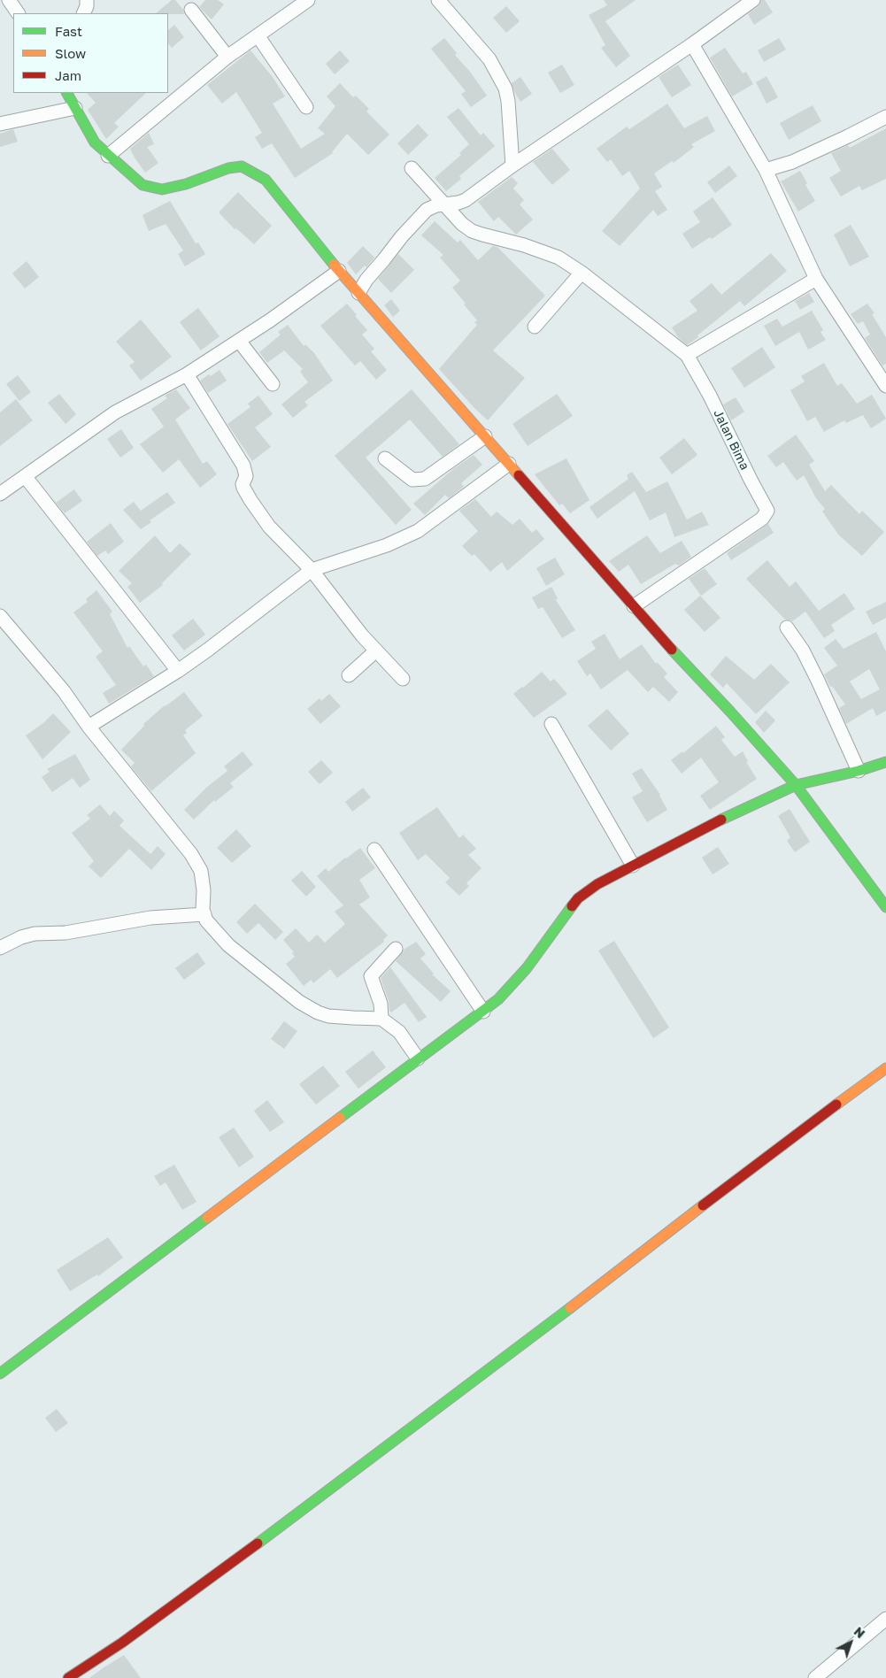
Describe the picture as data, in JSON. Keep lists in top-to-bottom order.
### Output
{
  "streets": {
    "street": ["Jalan Bima"]
  },
  "legend": ["Fast", "Slow", "Jam"],
  "north": "top right"
}
